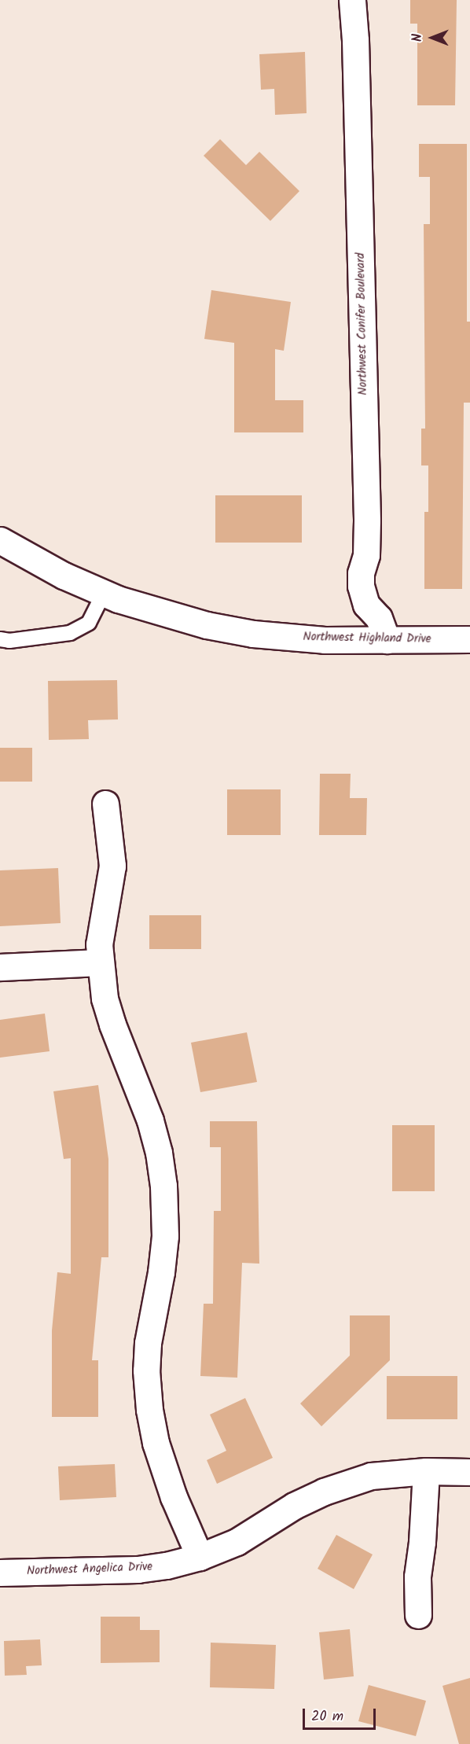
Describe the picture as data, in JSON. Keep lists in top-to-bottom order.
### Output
{
  "streets": {
    "street": ["Northwest Conifer Boulevard", "Northwest Highland Drive", "Northwest Angelica Drive"]
  },
  "crossings": [
    ["Northwest Conifer Boulevard", "Northwest Highland Drive"]
  ],
  "scale_bar": "20 m",
  "north": "left"
}
